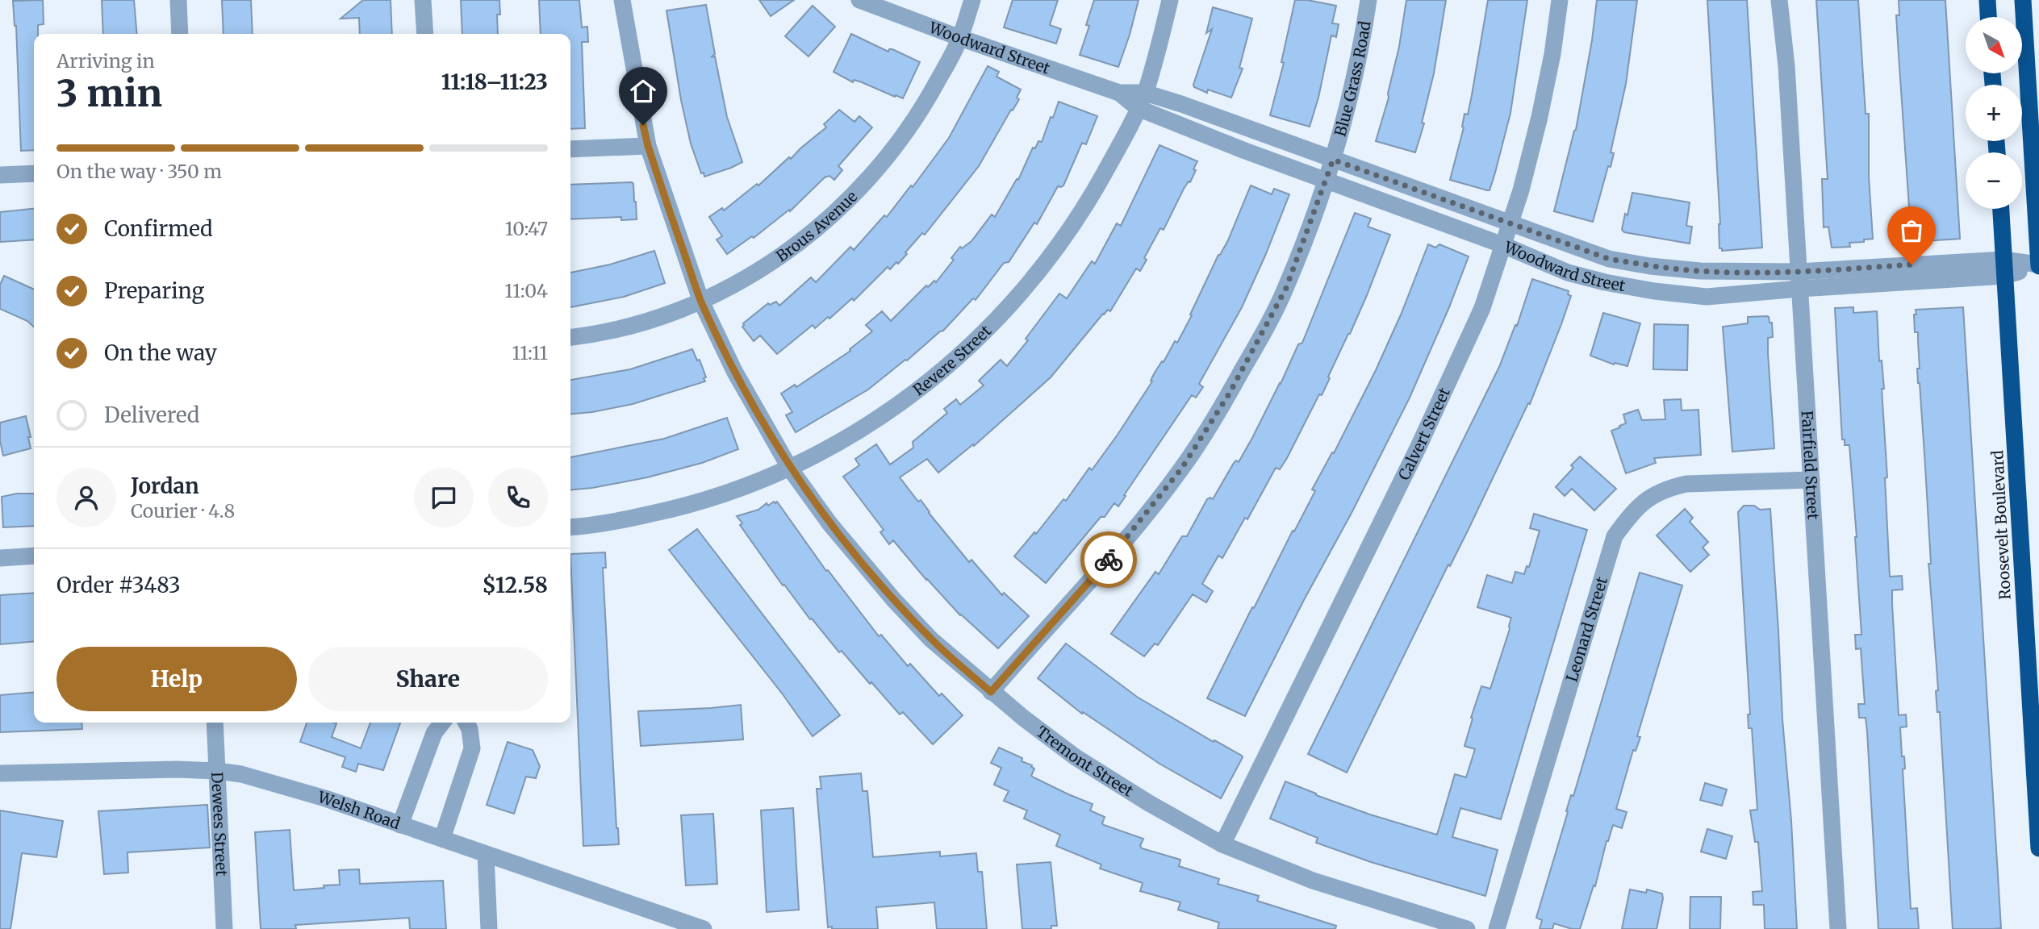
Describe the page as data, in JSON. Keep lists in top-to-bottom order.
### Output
{
  "streets": {
    "highway": ["Roosevelt Boulevard"],
    "street": [
      "Woodward Street",
      "Blue Grass Road",
      "Brous Avenue",
      "Revere Street",
      "Calvert Street",
      "Fairfield Street",
      "Leonard Street",
      "Tremont Street",
      "Welsh Road",
      "Dewees Street"
    ]
  },
  "crossings": [
    ["Woodward Street", "Blue Grass Road"],
    ["Woodward Street", "Brous Avenue"],
    ["Woodward Street", "Revere Street"],
    ["Woodward Street", "Calvert Street"],
    ["Woodward Street", "Fairfield Street"],
    ["Woodward Street", "Roosevelt Boulevard"],
    ["Blue Grass Road", "Tremont Street"],
    ["Brous Avenue", "Tremont Street"],
    ["Revere Street", "Tremont Street"],
    ["Calvert Street", "Tremont Street"],
    ["Fairfield Street", "Leonard Street"],
    ["Welsh Road", "Dewees Street"]
  ],
  "north": "bottom right",
  "page": {
    "map_buttons": ["+", "−"],
    "heading": ["3 min", "Arriving in", "11:18–11:23"],
    "panel": [
      "Jordan",
      "Courier · 4.8",
      "Order #3483",
      "$12.58"
    ],
    "bar": "On the way · 350 m",
    "list": [
      ["Confirmed", "10:47"],
      ["Preparing", "11:04"],
      ["On the way", "11:11"],
      "Delivered"
    ],
    "buttons": ["Help", "Share"]
  }
}
